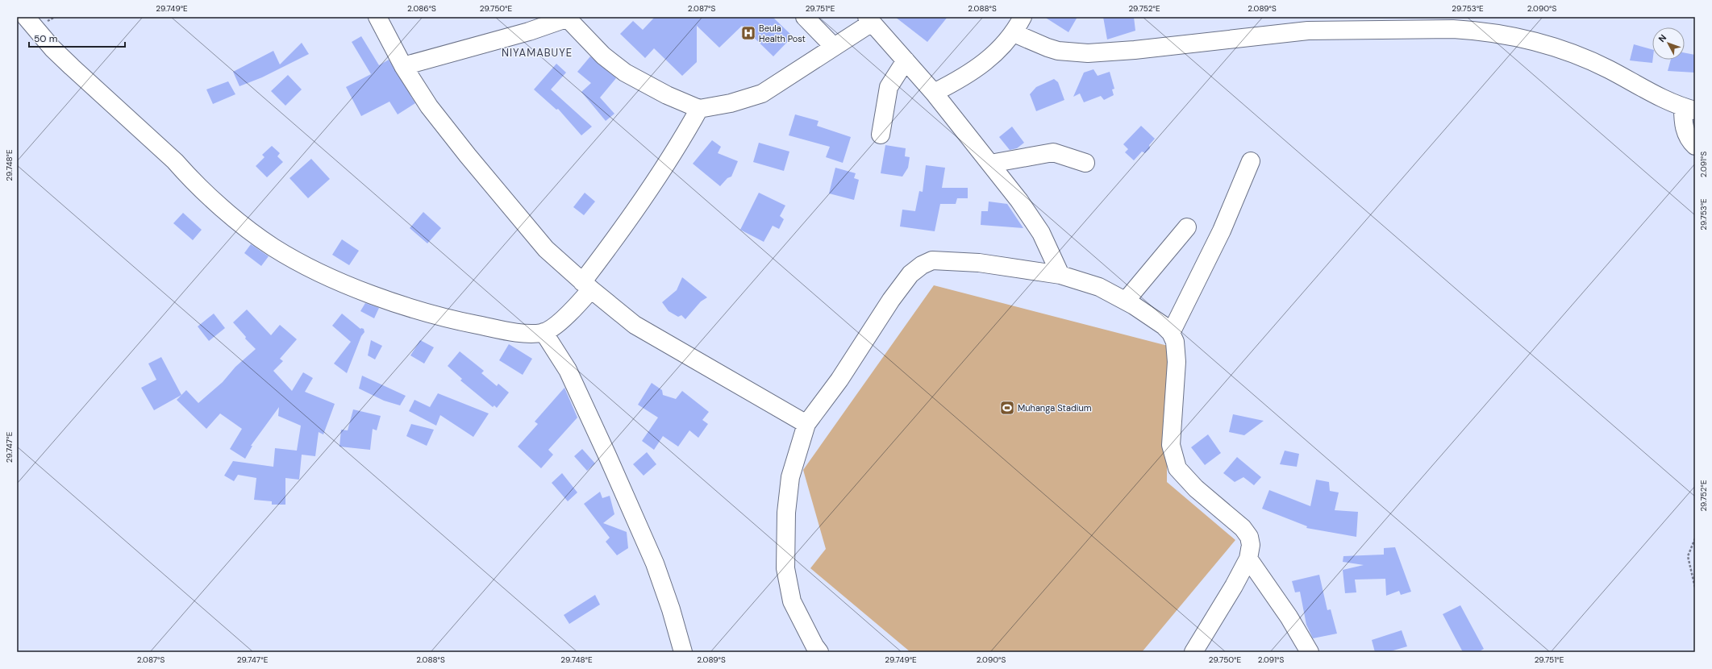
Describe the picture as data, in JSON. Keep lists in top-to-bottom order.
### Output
{
  "districts": ["NIYAMABUYE"],
  "places": {
    "hospital": ["Beula Health Post"],
    "sports": ["Muhanga Stadium"]
  },
  "scale_bar": "50 m",
  "north": "top left",
  "coordinates": [
    "29.749°E",
    "2.086°S",
    "29.750°E",
    "2.087°S",
    "29.751°E",
    "2.088°S",
    "29.752°E",
    "2.089°S",
    "29.753°E",
    "2.090°S",
    "2.091°S",
    "29.748°E",
    "29.747°E"
  ]
}
